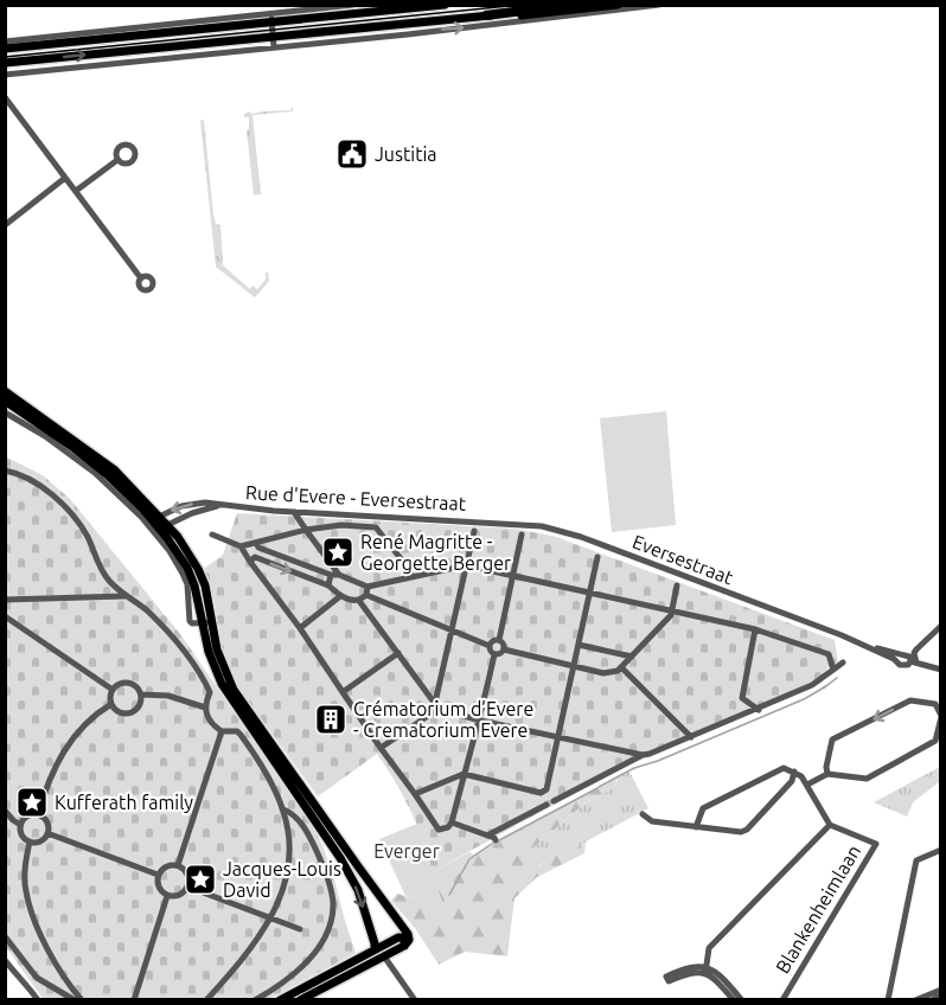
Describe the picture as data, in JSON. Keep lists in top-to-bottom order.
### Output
{
  "streets": {
    "street": ["Rue d'Evere - Eversestraat", "Eversestraat", "Blankenheimlaan"]
  },
  "crossings": [
    ["Rue d'Evere - Eversestraat", "Eversestraat"]
  ],
  "parks": ["Everger"],
  "places": {
    "public building": ["Justitia"],
    "place": ["René Magritte - Georgette Berger", "Kufferath family", "Jacques-Louis David"],
    "building": ["Crématorium d’Evere - Crematorium Evere"]
  }
}
